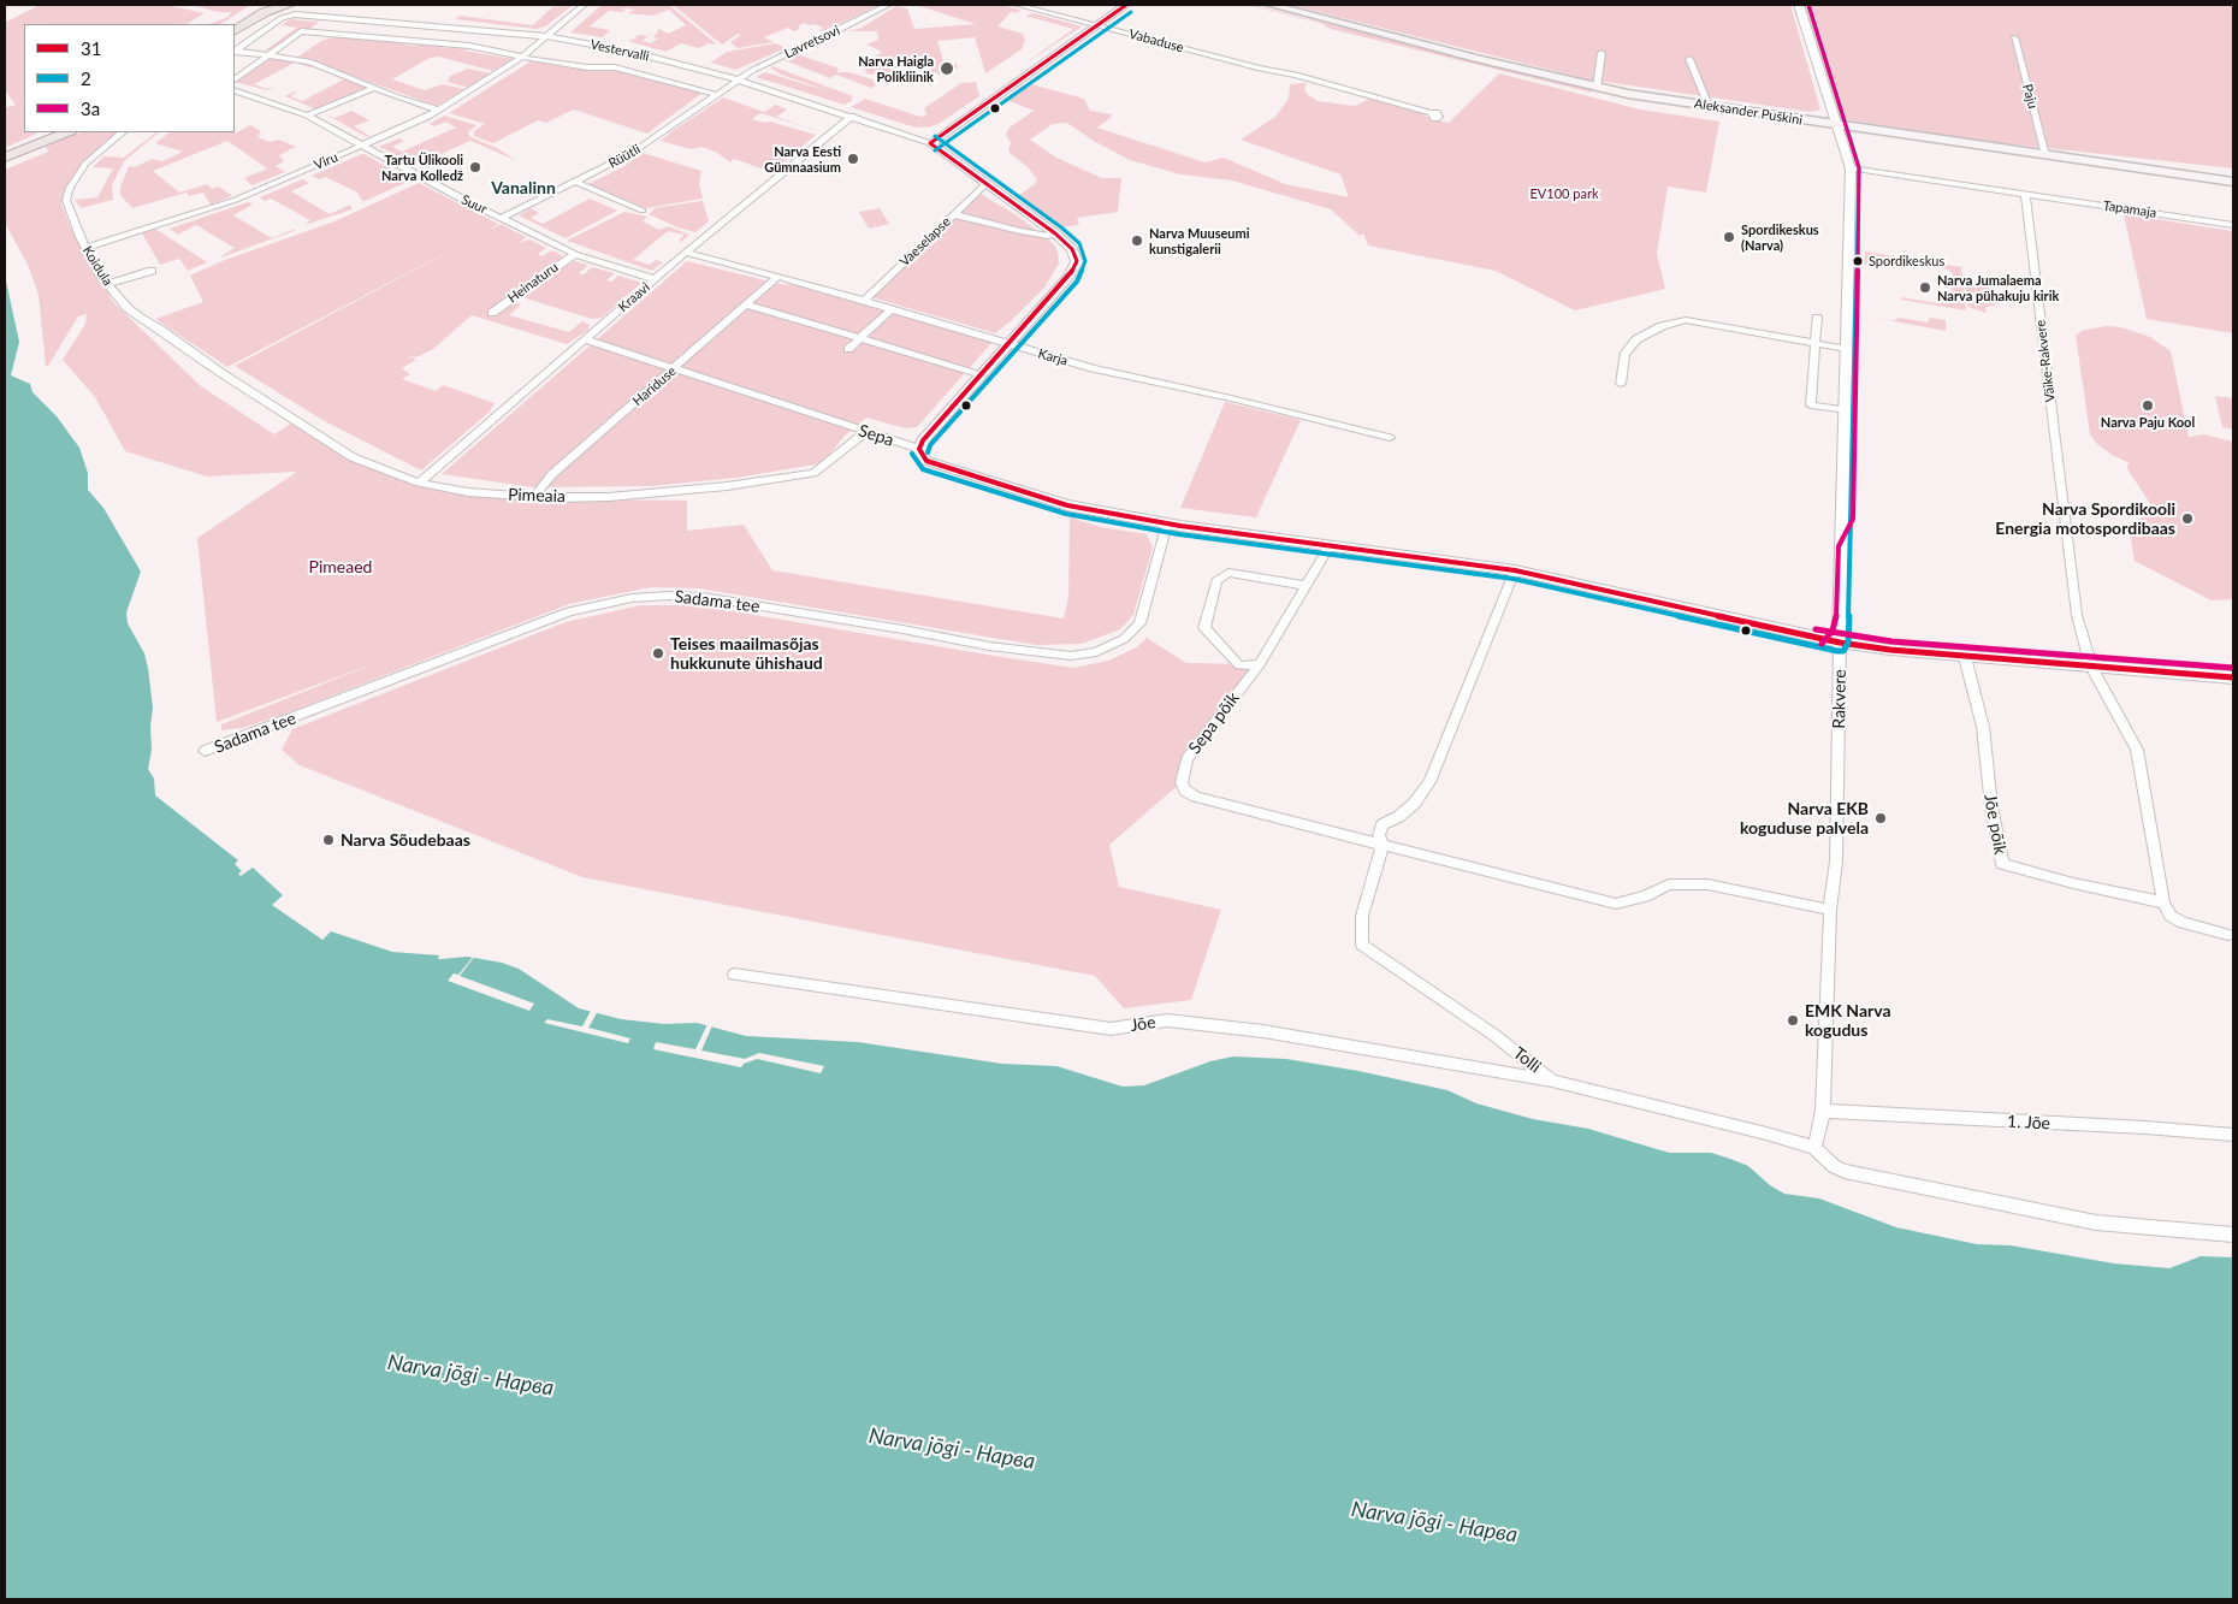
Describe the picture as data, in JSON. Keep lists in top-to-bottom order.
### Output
{
  "streets": {
    "main road": ["Aleksander Puškini"],
    "street": [
      "Vabaduse",
      "Lavretsovi",
      "Vestervalli",
      "Paju",
      "Rüütli",
      "Viru",
      "Suur",
      "Tapamaja",
      "Vaeselapse",
      "Koidula",
      "Heinaturu",
      "Kraavi",
      "Karja",
      "Väike-Rakvere",
      "Hariduse",
      "Sepa",
      "Pimeaia",
      "Sadama tee",
      "Rakvere",
      "Sepa põik",
      "Jõe põik",
      "Jõe",
      "Tolli",
      "1. Jõe"
    ]
  },
  "crossings": [
    ["Lavretsovi", "Vestervalli"],
    ["Lavretsovi", "Rüütli"],
    ["Vestervalli", "Rüütli"],
    ["Vestervalli", "Viru"],
    ["Vestervalli", "Vaeselapse"],
    ["Vestervalli", "Kraavi"],
    ["Vestervalli", "Karja"],
    ["Vestervalli", "Sepa"],
    ["Paju", "Aleksander Puškini"],
    ["Aleksander Puškini", "Rakvere"],
    ["Rüütli", "Suur"],
    ["Viru", "Suur"],
    ["Viru", "Koidula"],
    ["Suur", "Heinaturu"],
    ["Suur", "Kraavi"],
    ["Tapamaja", "Väike-Rakvere"],
    ["Vaeselapse", "Karja"],
    ["Koidula", "Pimeaia"],
    ["Kraavi", "Karja"],
    ["Kraavi", "Sepa"],
    ["Kraavi", "Pimeaia"],
    ["Karja", "Hariduse"],
    ["Väike-Rakvere", "Sepa"],
    ["Hariduse", "Sepa"],
    ["Hariduse", "Pimeaia"],
    ["Sepa", "Pimeaia"],
    ["Sepa", "Sadama tee"],
    ["Sepa", "Rakvere"],
    ["Sepa", "Sepa põik"],
    ["Sepa", "Jõe põik"],
    ["Sepa", "Tolli"],
    ["Rakvere", "Tolli"],
    ["Rakvere", "1. Jõe"],
    ["Sepa põik", "Tolli"],
    ["Jõe", "Tolli"]
  ],
  "districts": ["Vanalinn"],
  "water": ["Narva jõgi - Нарва"],
  "parks": ["EV100 park", "Pimeaed"],
  "places": [
    "Narva Haigla Polikliinik",
    "Narva Eesti Gümnaasium",
    "Tartu Ülikooli Narva Kolledž",
    "Spordikeskus (Narva)",
    "Narva Muuseumi kunstigalerii",
    "Spordikeskus",
    "Narva Jumalaema Narva pühakuju kirik",
    "Narva Paju Kool",
    "Narva Spordikooli Energia motospordibaas",
    "Teises maailmasõjas hukkunute ühishaud",
    "Narva EKB koguduse palvela",
    "Narva Sõudebaas",
    "EMK Narva kogudus"
  ],
  "lines": ["transit line 31", "transit line 2", "transit line 3a"],
  "legend": ["31", "2", "3a"]
}
